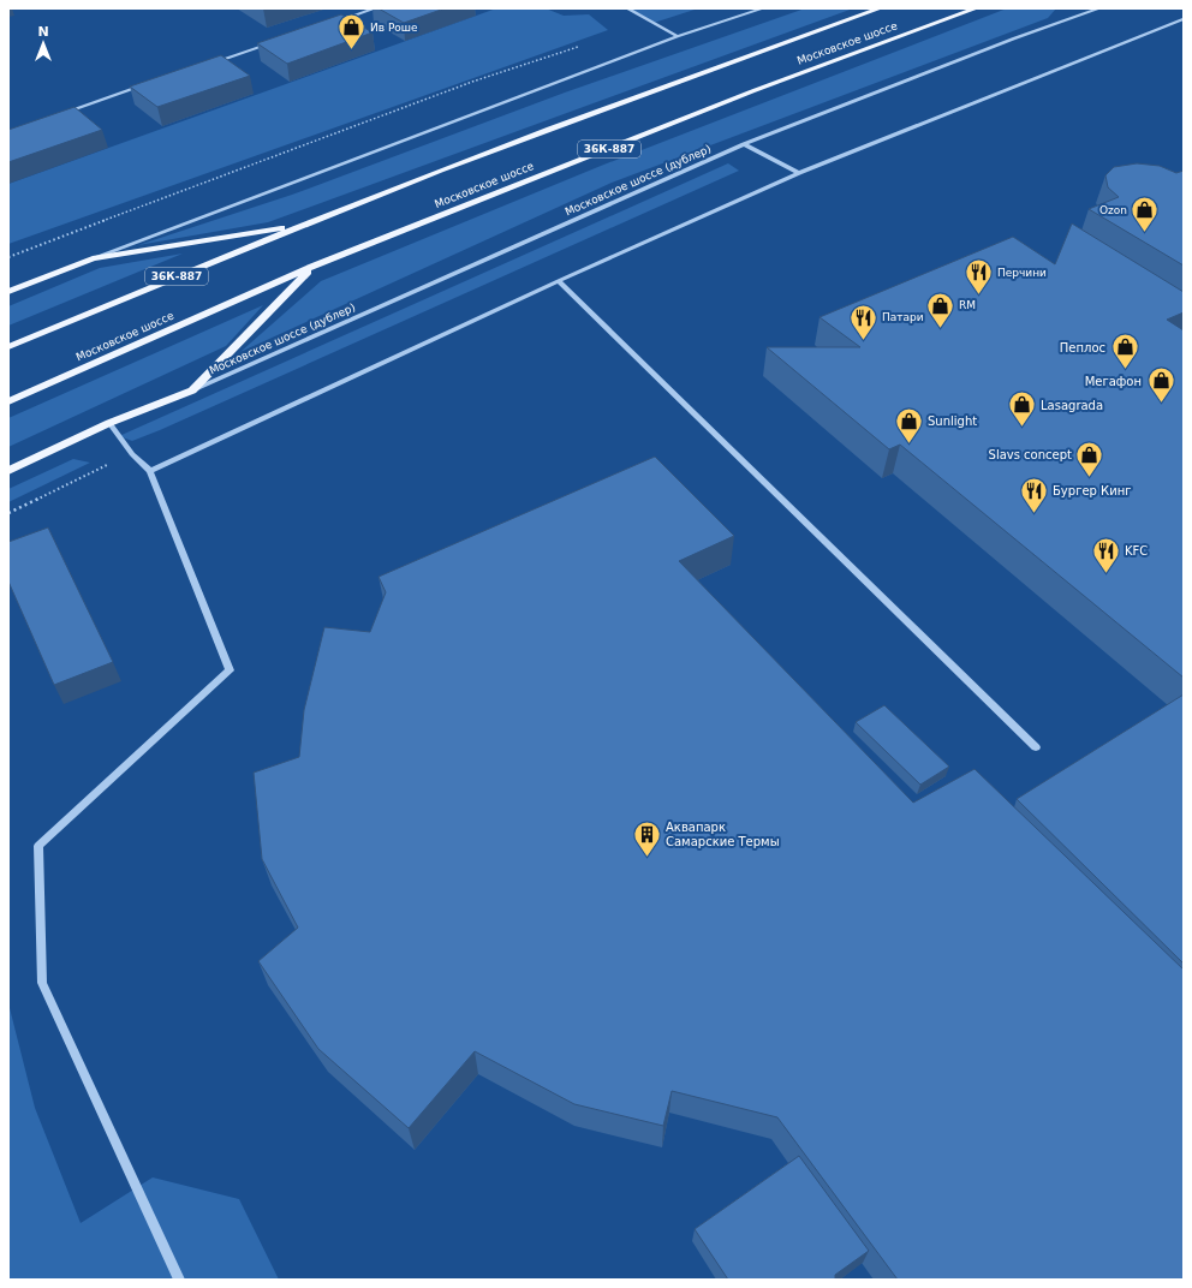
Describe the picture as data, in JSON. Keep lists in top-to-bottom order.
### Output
{
  "streets": {
    "main road": ["Московское шоссе", "36К-887"],
    "street": ["Московское шоссе (дублер)"]
  },
  "places": {
    "shop": [
      "Ив Роше",
      "Ozon",
      "RM",
      "Пеплос",
      "Мегафон",
      "Lasagrada",
      "Sunlight",
      "Slavs concept"
    ],
    "restaurant": [
      "Перчини",
      "Патари",
      "Бургер Кинг",
      "KFC"
    ],
    "building": ["Аквапарк Самарские Термы"]
  },
  "north": "top"
}
